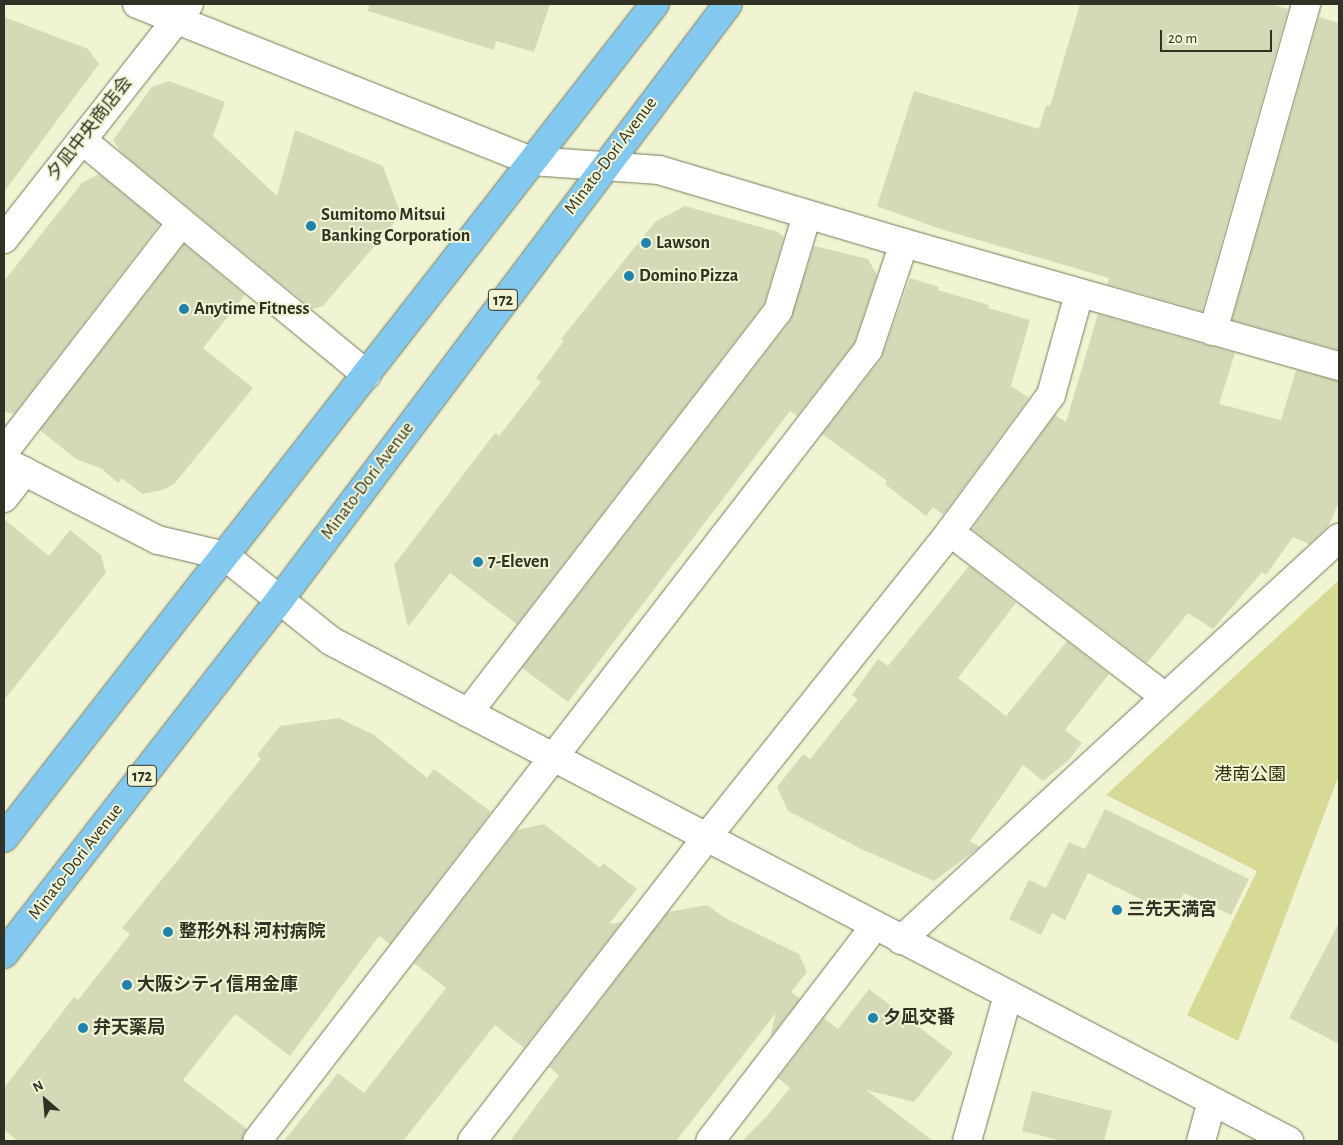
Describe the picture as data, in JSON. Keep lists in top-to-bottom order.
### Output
{
  "streets": {
    "highway": ["Minato-Dori Avenue", "172"],
    "street": ["夕凪中央商店会"]
  },
  "parks": ["港南公園"],
  "places": [
    "Sumitomo Mitsui Banking Corporation",
    "Lawson",
    "Domino Pizza",
    "Anytime Fitness",
    "7-Eleven",
    "三先天満宮",
    "整形外科 河村病院",
    "大阪シティ信用金庫",
    "夕凪交番",
    "弁天薬局"
  ],
  "scale_bar": "20 m",
  "north": "top left"
}
